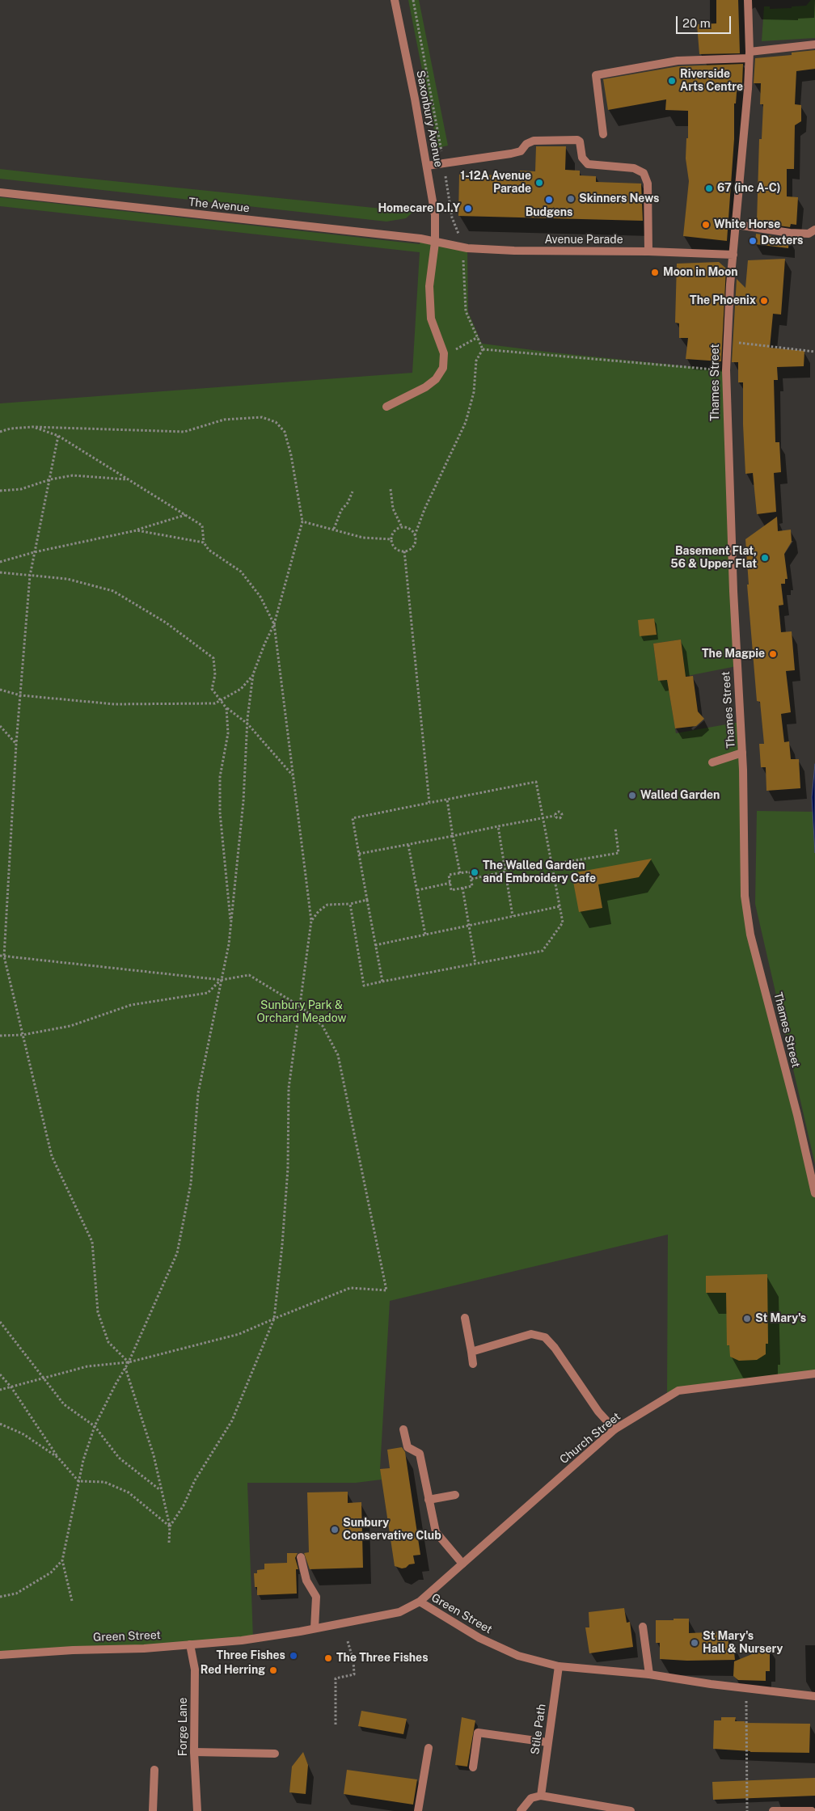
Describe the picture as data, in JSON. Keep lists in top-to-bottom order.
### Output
{
  "streets": {
    "street": [
      "Saxonbury Avenue",
      "The Avenue",
      "Avenue Parade",
      "Thames Street",
      "Church Street",
      "Green Street",
      "Forge Lane",
      "Stile Path"
    ]
  },
  "crossings": [
    ["Saxonbury Avenue", "The Avenue"],
    ["Saxonbury Avenue", "Avenue Parade"],
    ["The Avenue", "Avenue Parade"],
    ["Avenue Parade", "Thames Street"],
    ["Church Street", "Green Street"],
    ["Green Street", "Forge Lane"],
    ["Green Street", "Stile Path"]
  ],
  "parks": ["Sunbury Park & Orchard Meadow"],
  "places": [
    "Riverside Arts Centre",
    "1-12A Avenue Parade",
    "67 (inc A-C)",
    "Skinners News",
    "Budgens",
    "Homecare D.I.Y",
    "White Horse",
    "Dexters",
    "Moon in Moon",
    "The Phoenix",
    "Basement Flat, 56 & Upper Flat",
    "The Magpie",
    "Walled Garden",
    "The Walled Garden and Embroidery Cafe",
    "St Mary's",
    "Sunbury Conservative Club",
    "St Mary's Hall & Nursery",
    "Three Fishes",
    "The Three Fishes",
    "Red Herring"
  ],
  "scale_bar": "20 m"
}
